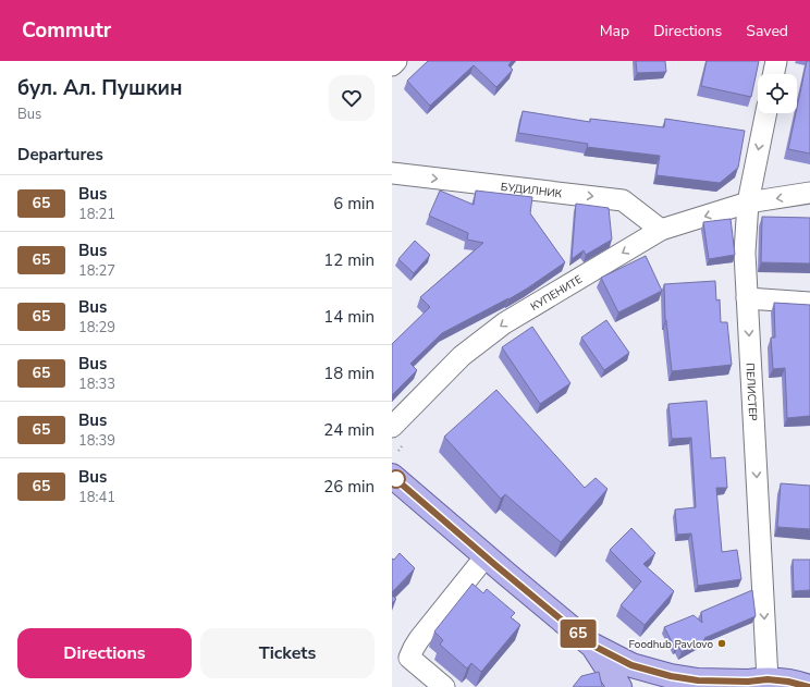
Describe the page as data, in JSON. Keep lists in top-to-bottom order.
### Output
{
  "streets": {
    "street": ["БУДИЛНИК", "КУПЕНИТЕ", "ПЕЛИСТЕР"]
  },
  "crossings": [
    ["БУДИЛНИК", "КУПЕНИТЕ"],
    ["КУПЕНИТЕ", "ПЕЛИСТЕР"]
  ],
  "one_way": ["БУДИЛНИК", "КУПЕНИТЕ", "ПЕЛИСТЕР"],
  "places": ["Foodhub Pavlovo"],
  "lines": ["bus line 65"],
  "page": {
    "header": "Commutr",
    "nav": ["Map", "Directions", "Saved"],
    "heading": [
      ["бул. Ал. Пушкин", "Bus"],
      "Departures"
    ],
    "on_map": "65",
    "list": [
      {
        "mark": "65",
        "name": "Bus",
        "note": "18:21",
        "value": "6 min"
      },
      {
        "mark": "65",
        "name": "Bus",
        "note": "18:27",
        "value": "12 min"
      },
      {
        "mark": "65",
        "name": "Bus",
        "note": "18:29",
        "value": "14 min"
      },
      {
        "mark": "65",
        "name": "Bus",
        "note": "18:33",
        "value": "18 min"
      },
      {
        "mark": "65",
        "name": "Bus",
        "note": "18:39",
        "value": "24 min"
      },
      {
        "mark": "65",
        "name": "Bus",
        "note": "18:41",
        "value": "26 min"
      }
    ],
    "buttons": ["Directions", "Tickets"]
  }
}
